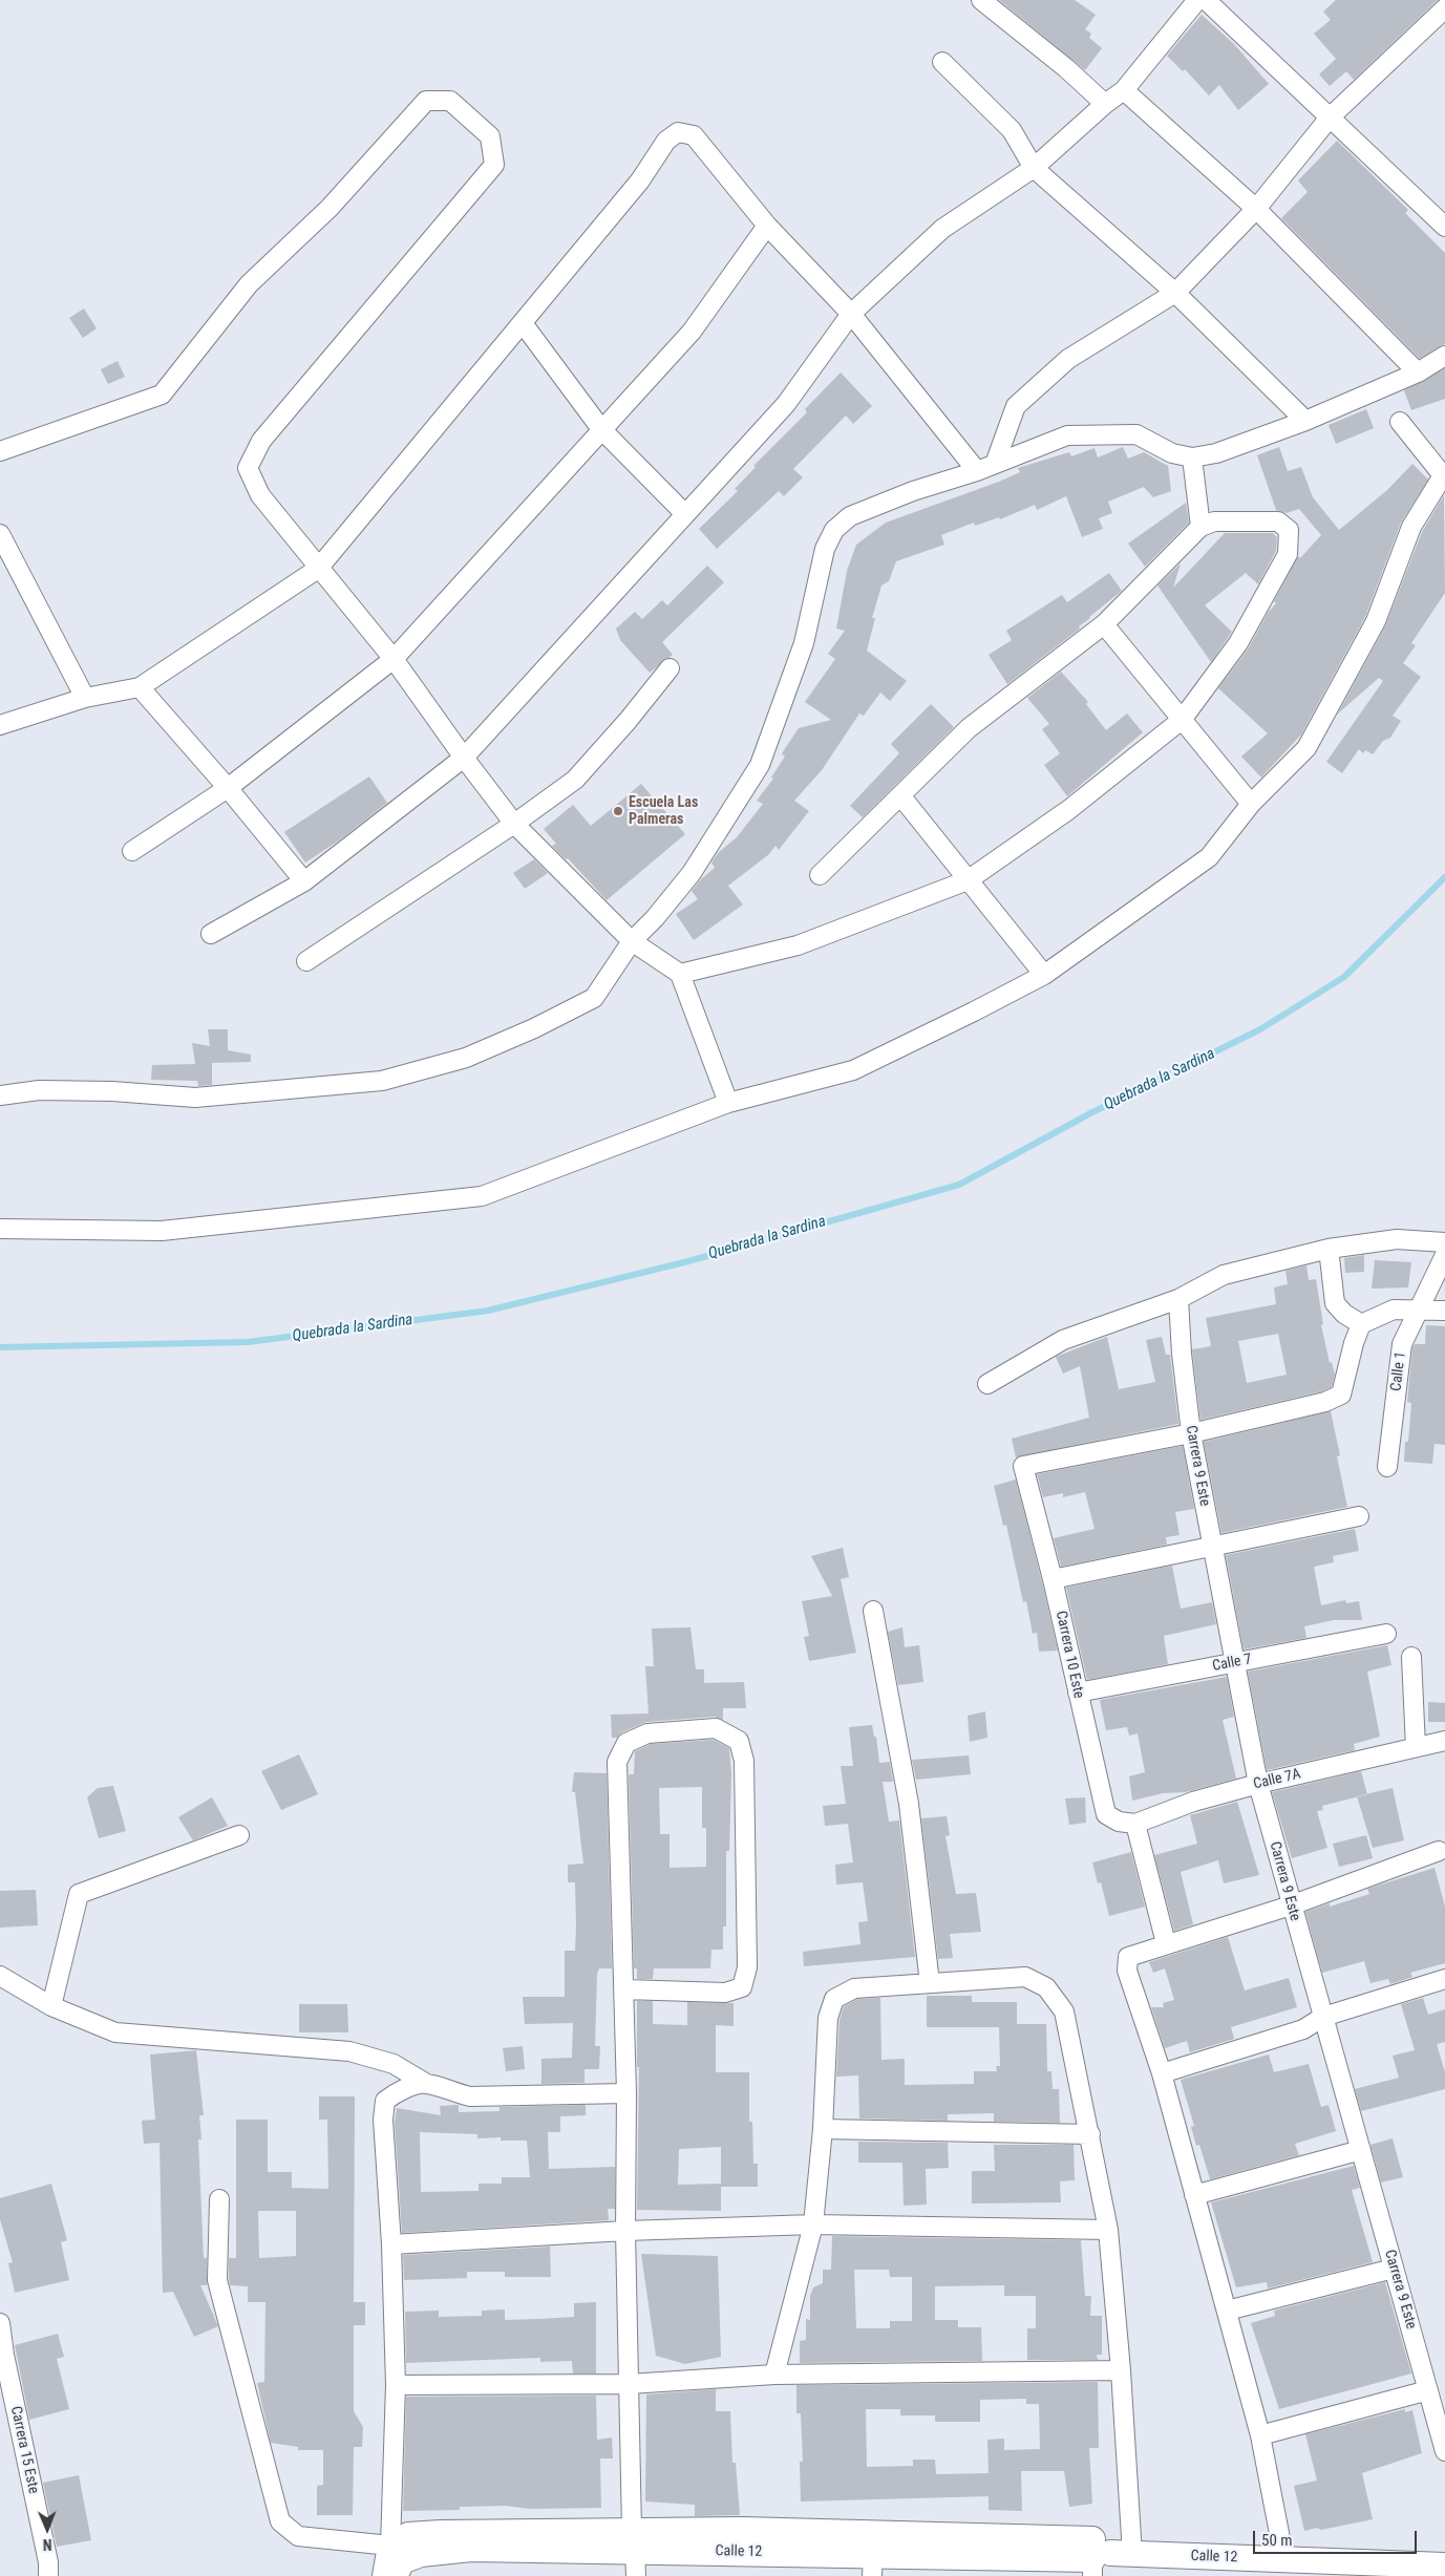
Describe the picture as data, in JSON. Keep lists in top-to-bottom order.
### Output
{
  "streets": {
    "main road": ["Calle 12"],
    "street": [
      "Calle 1",
      "Carrera 9 Este",
      "Carrera 10 Este",
      "Calle 7",
      "Calle 7A",
      "Carrera 15 Este"
    ]
  },
  "crossings": [
    ["Carrera 9 Este", "Carrera 10 Este"],
    ["Carrera 9 Este", "Calle 7"],
    ["Carrera 9 Este", "Calle 7A"],
    ["Carrera 10 Este", "Calle 7"],
    ["Carrera 10 Este", "Calle 7A"]
  ],
  "water": ["Quebrada la Sardina"],
  "places": ["Escuela Las Palmeras"],
  "scale_bar": "50 m",
  "north": "bottom"
}
